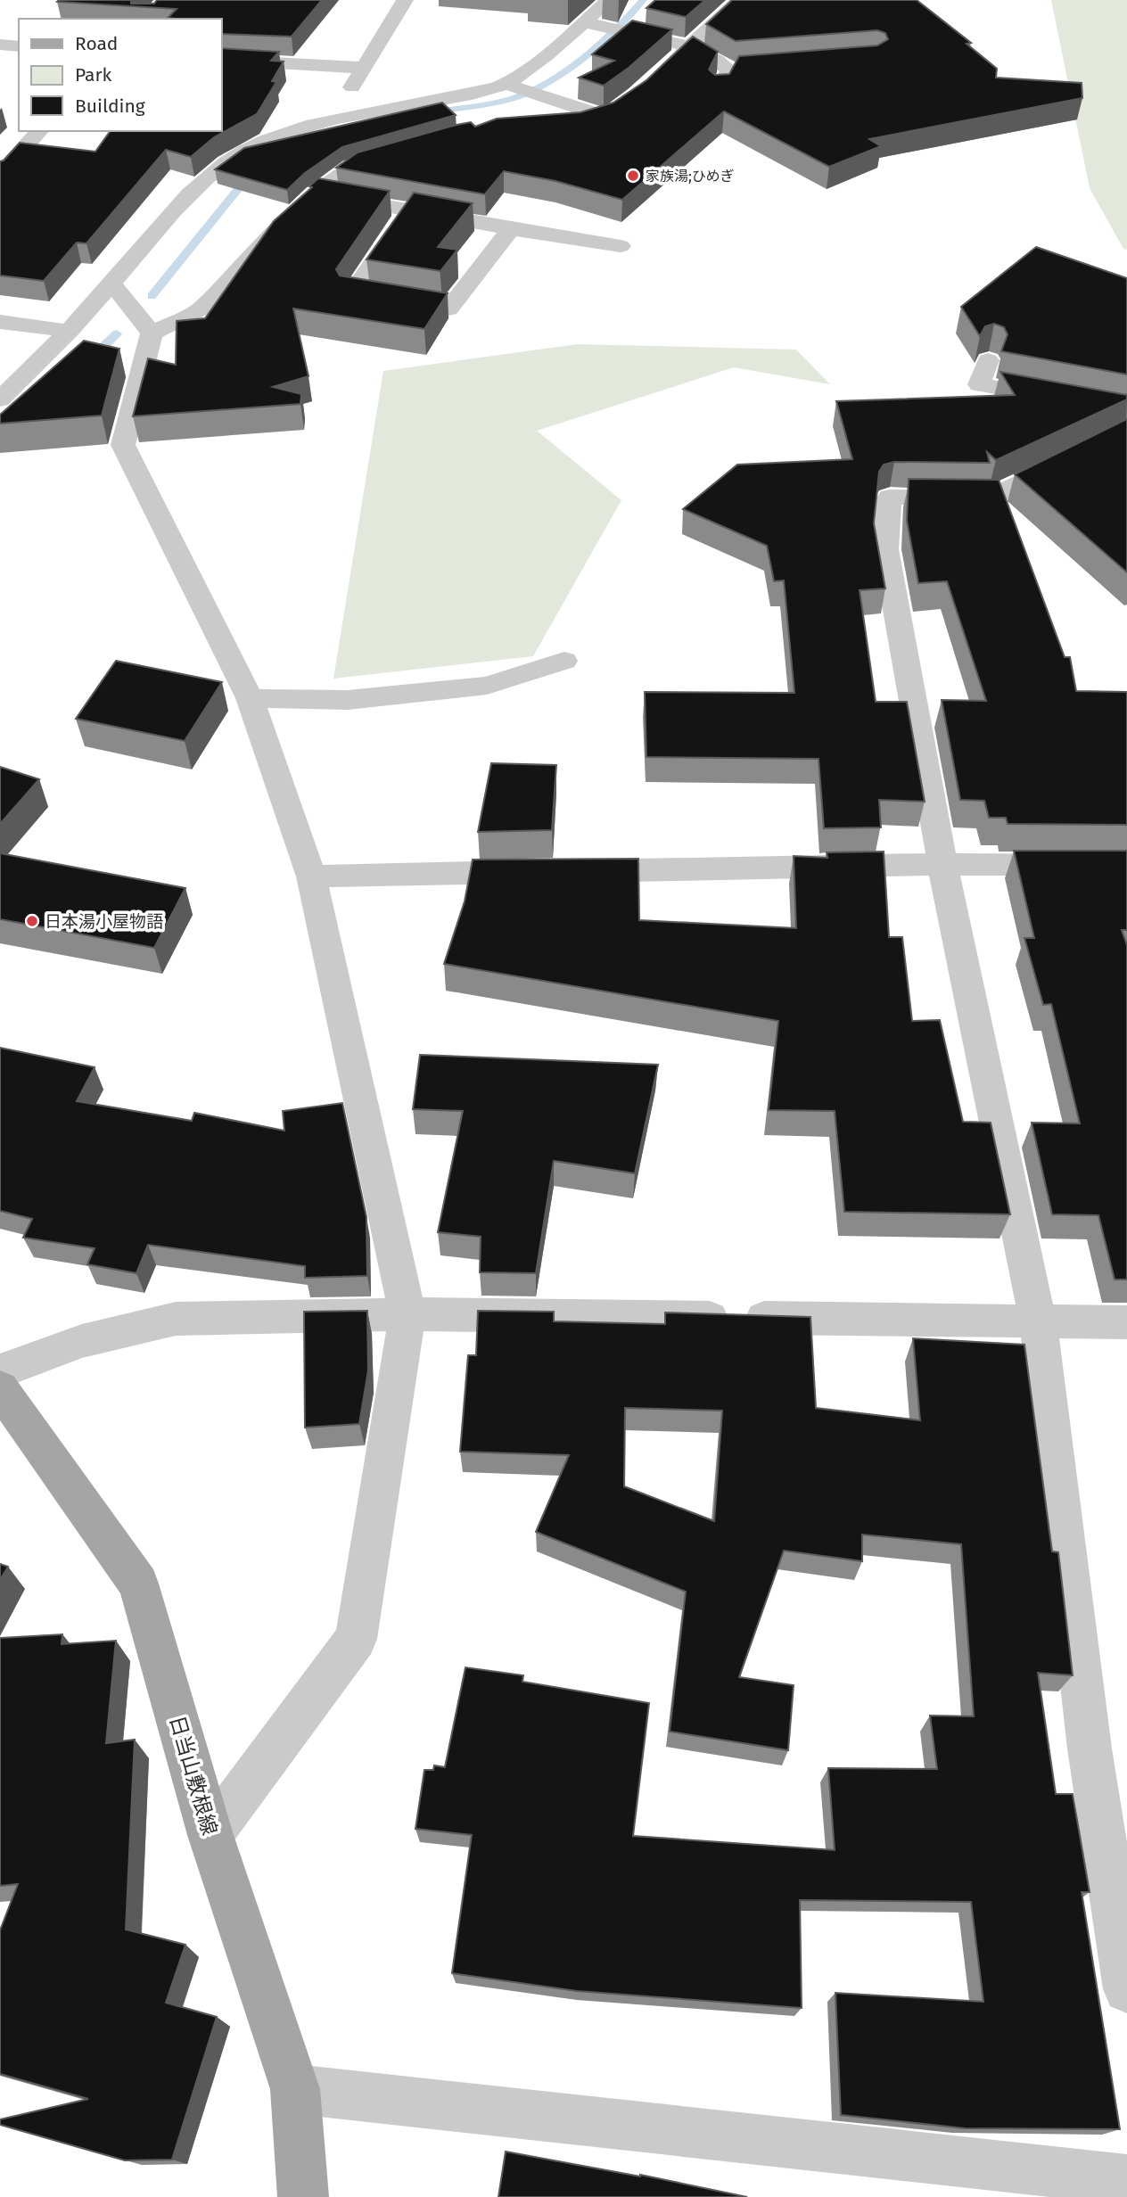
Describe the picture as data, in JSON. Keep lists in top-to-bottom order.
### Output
{
  "streets": {
    "main road": ["日当山敷根線"]
  },
  "places": ["家族湯;ひめぎ", "日本湯小屋物語"],
  "legend": ["Road", "Park", "Building"]
}
